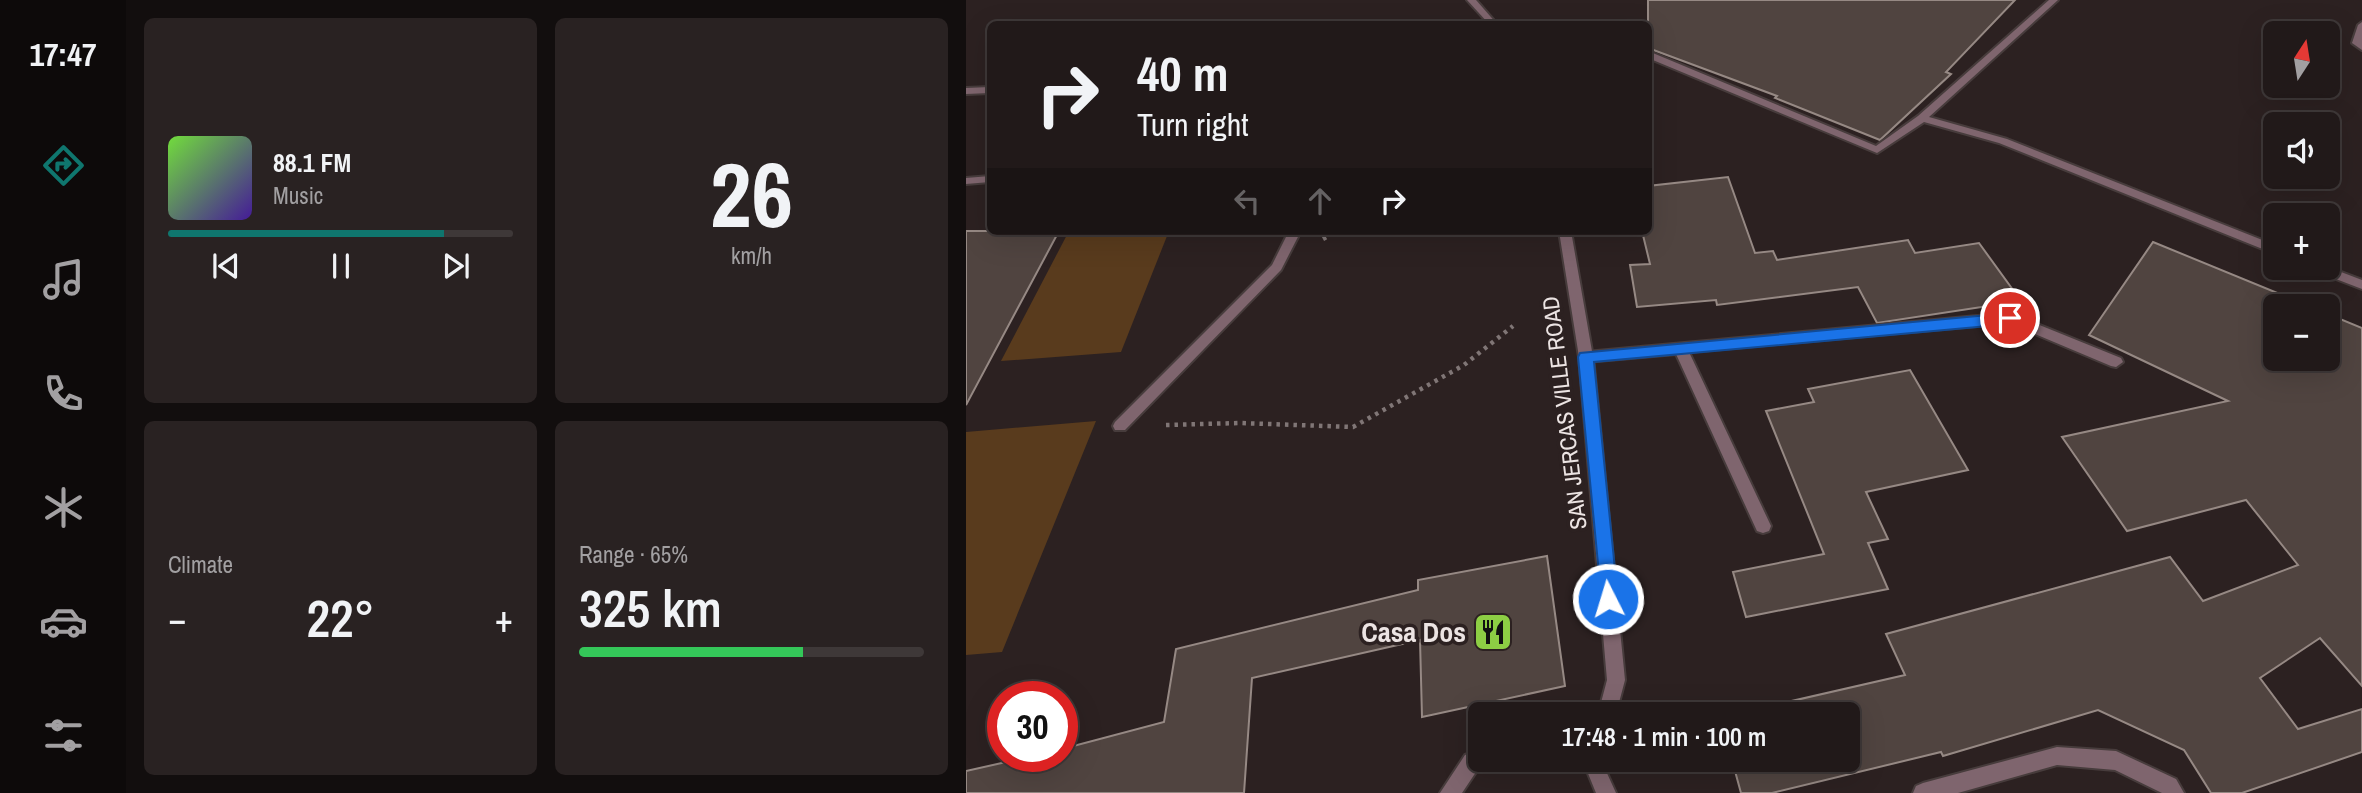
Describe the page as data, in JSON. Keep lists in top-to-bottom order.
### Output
{
  "streets": {
    "street": ["SAN JERCAS VILLE ROAD"]
  },
  "places": {
    "restaurant": ["Casa Dos"]
  },
  "north": "top",
  "page": {
    "tabs": "17:47",
    "tile": [
      ["26", "km/h"],
      "Climate",
      ["Range · 65%", "325 km"]
    ],
    "map_buttons": ["+", "−"],
    "turn": ["40 m", "Turn right"],
    "song": ["88.1 FM", "Music"],
    "heat": ["−", "22°", "+"],
    "limit": "30",
    "trip": "17:48 · 1 min · 100 m"
  }
}
